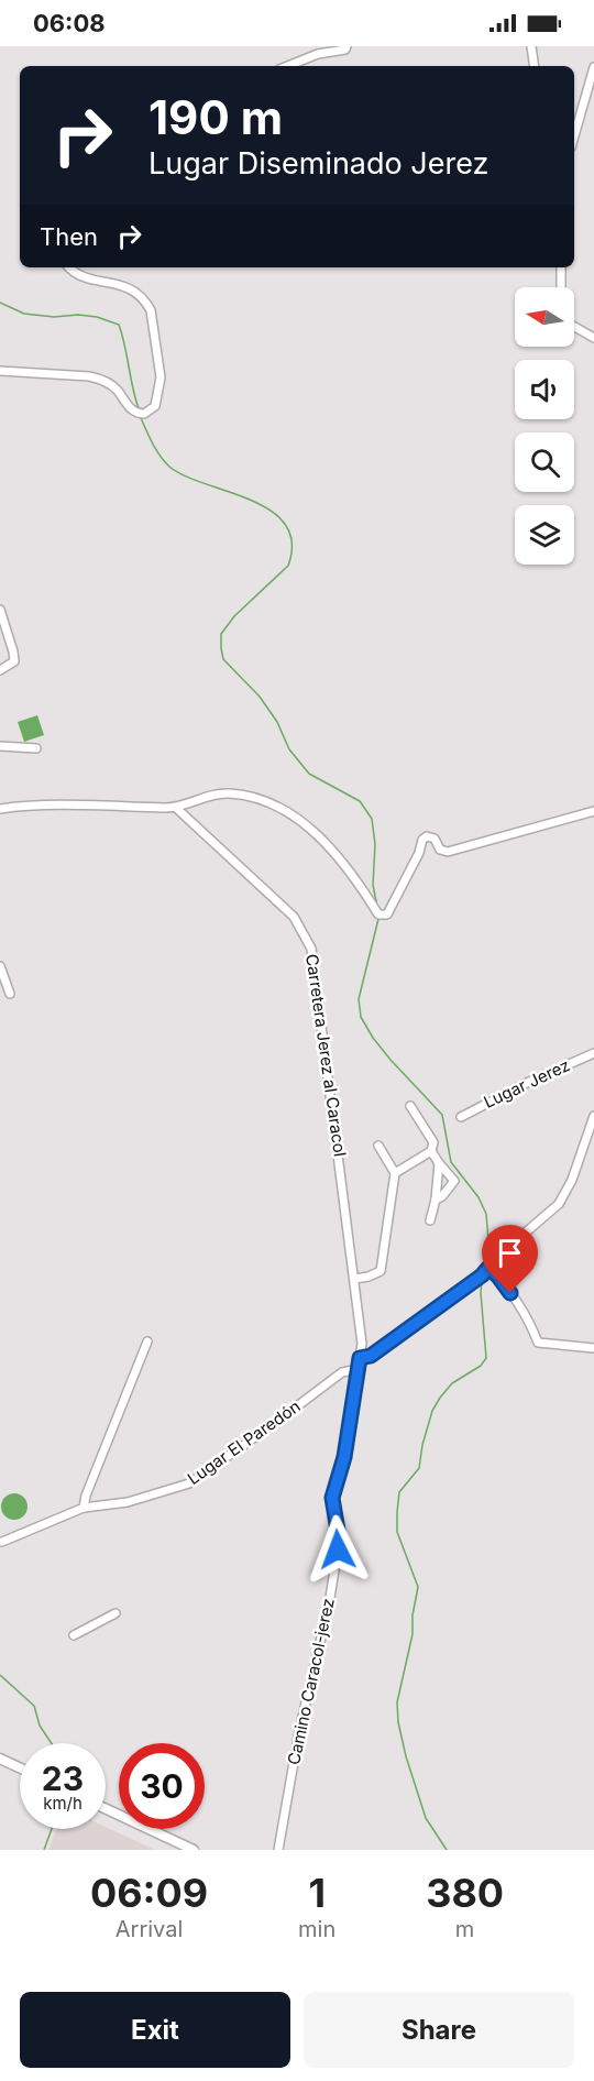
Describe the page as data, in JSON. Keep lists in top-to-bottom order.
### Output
{
  "streets": {
    "street": [
      "Carretera Jerez al Caracol",
      "Lugar Jerez",
      "Lugar El Paredón",
      "Camino Caracol-jerez"
    ]
  },
  "crossings": [
    ["Carretera Jerez al Caracol", "Camino Caracol-jerez"],
    ["Lugar El Paredón", "Camino Caracol-jerez"]
  ],
  "north": "left",
  "page": {
    "status": "06:08",
    "turn": ["190 m", "Lugar Diseminado Jerez"],
    "then": "Then",
    "speed": "23 km/h",
    "limit": "30",
    "eta": [
      "06:09",
      "Arrival",
      "1",
      "min",
      "380",
      "m"
    ],
    "buttons": ["Exit", "Share"]
  }
}
